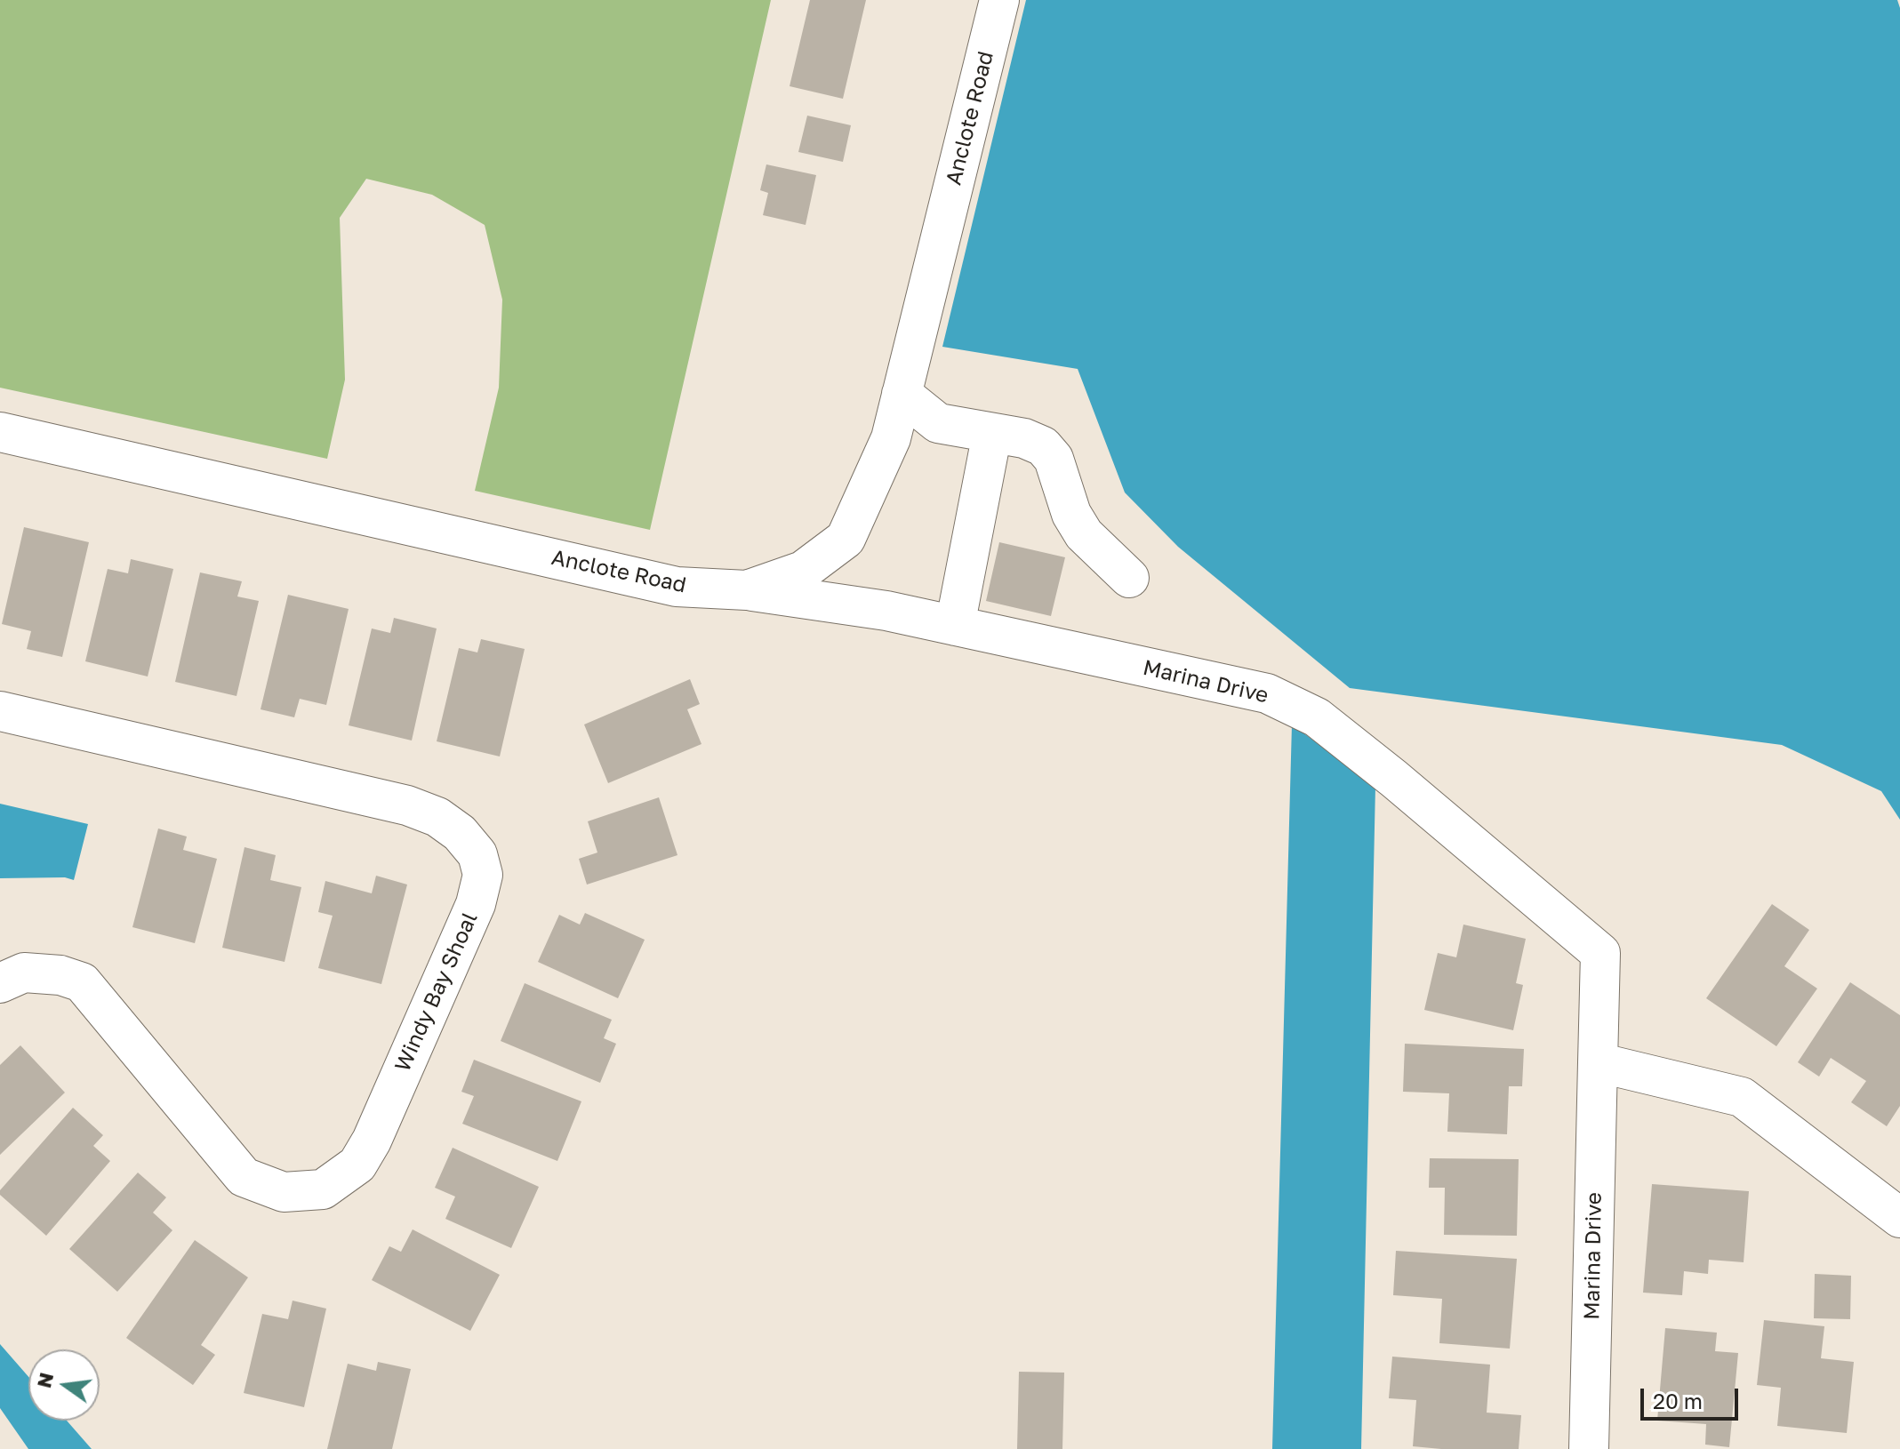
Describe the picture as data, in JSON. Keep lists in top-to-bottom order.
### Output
{
  "streets": {
    "street": ["Anclote Road", "Marina Drive", "Windy Bay Shoal"]
  },
  "crossings": [
    ["Anclote Road", "Marina Drive"]
  ],
  "scale_bar": "20 m",
  "north": "left"
}
